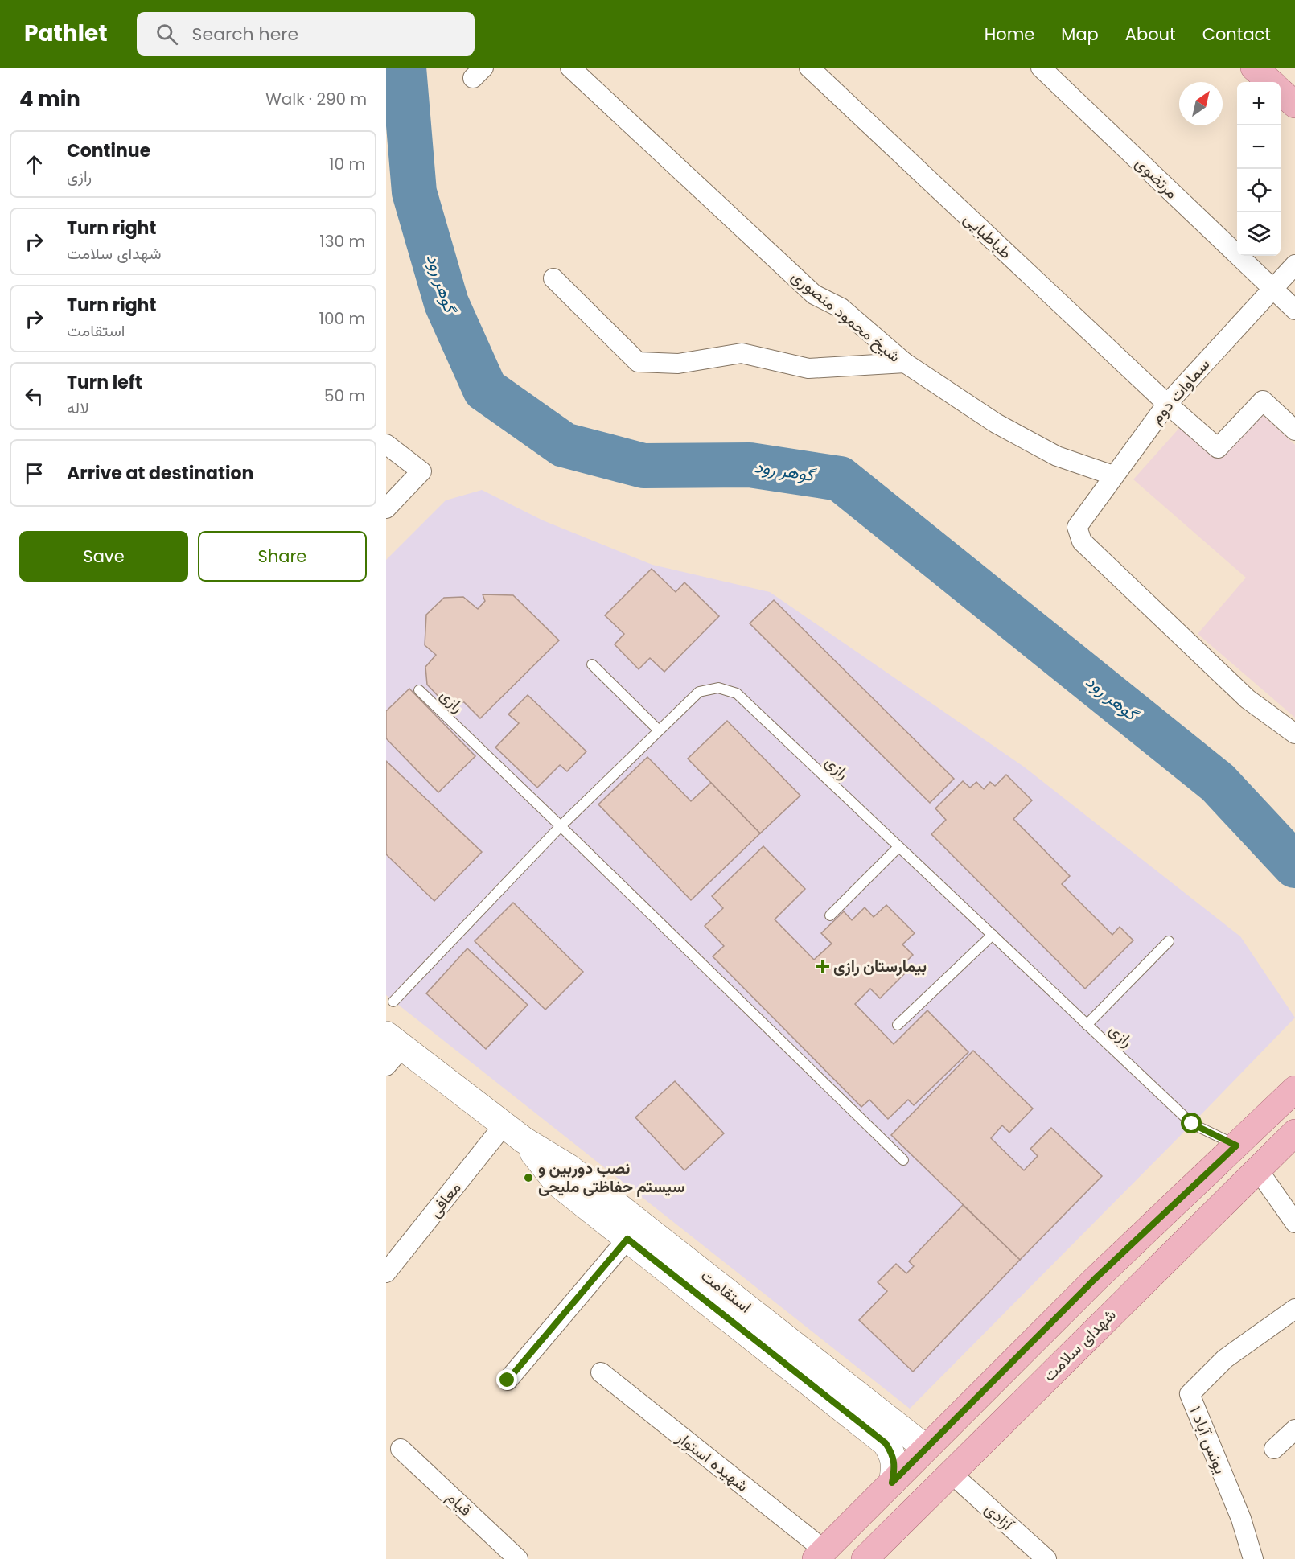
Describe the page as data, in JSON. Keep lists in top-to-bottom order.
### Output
{
  "streets": {
    "main road": ["استقامت", "شهدای سلامت"],
    "street": [
      "مرتضوی",
      "طباطبایی",
      "شیخ محمود منصوری",
      "سماوات دوم",
      "معافی",
      "یونس آباد ۱",
      "شهیده استوار",
      "قیام",
      "آزادی"
    ],
    "lane": ["رازی"]
  },
  "crossings": [
    ["مرتضوی", "سماوات دوم"],
    ["طباطبایی", "سماوات دوم"],
    ["شیخ محمود منصوری", "سماوات دوم"],
    ["معافی", "استقامت"],
    ["شهدای سلامت", "آزادی"]
  ],
  "water": ["گوهر رود"],
  "places": {
    "health": ["بیمارستان رازی"],
    "other": ["نصب دوربین و سیستم حفاظتی ملیحی"]
  },
  "north": "top right",
  "page": {
    "header": "Pathlet",
    "search": "Search here",
    "nav": [
      "Home",
      "Map",
      "About",
      "Contact"
    ],
    "heading": ["4 min", "Walk · 290 m"],
    "map_buttons": ["+", "−"],
    "list": [
      ["Continue", "رازی", "10 m"],
      ["Turn right", "شهدای سلامت", "130 m"],
      ["Turn right", "استقامت", "100 m"],
      ["Turn left", "لاله", "50 m"],
      "Arrive at destination"
    ],
    "buttons": ["Save", "Share"]
  }
}
